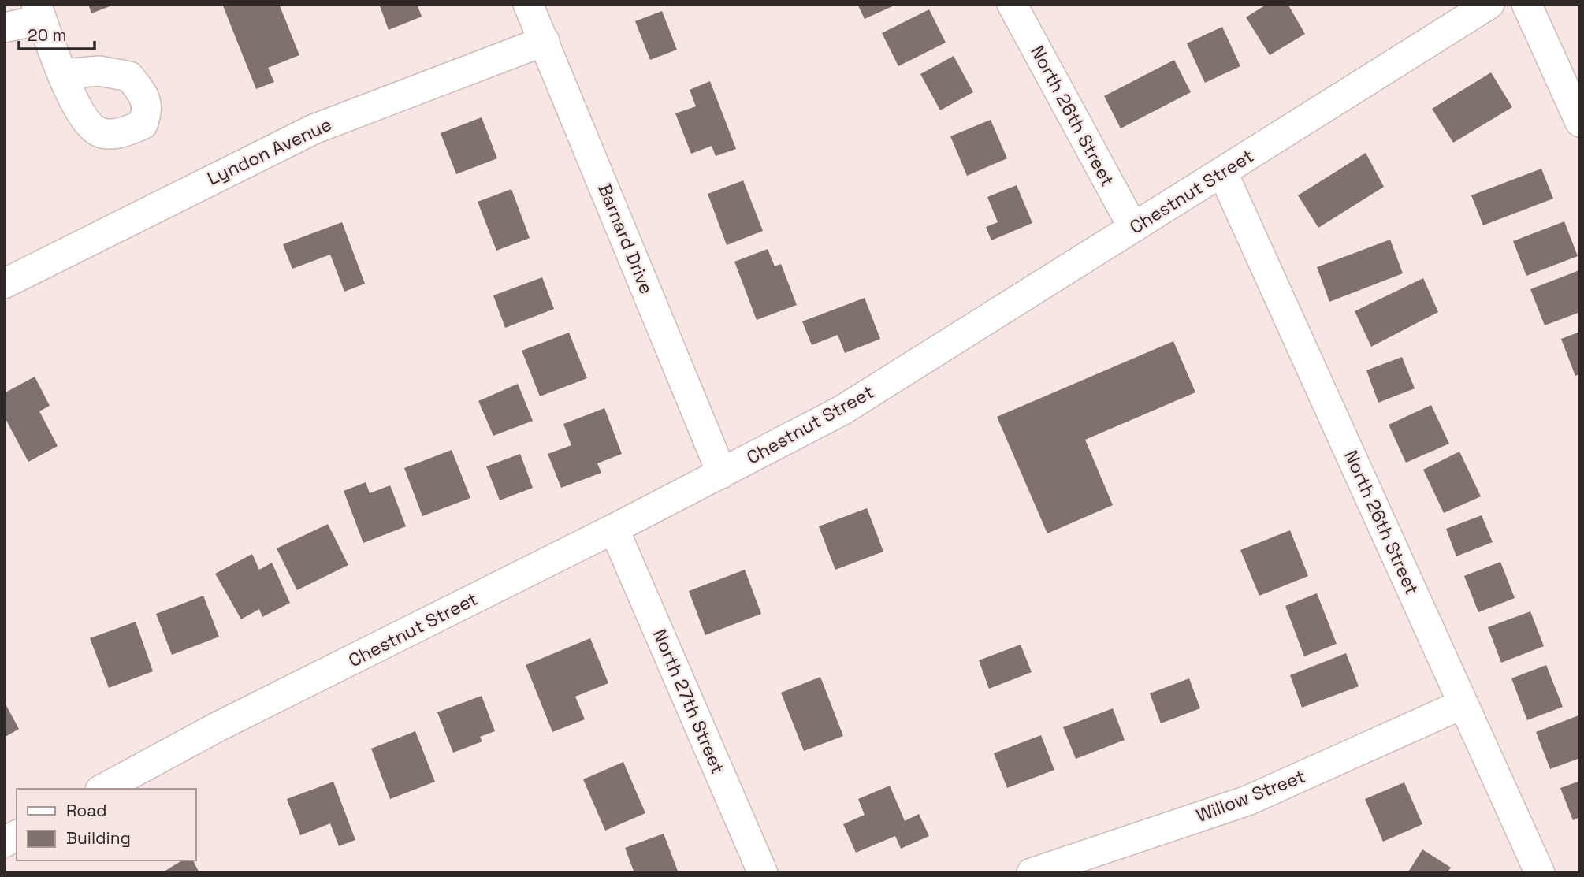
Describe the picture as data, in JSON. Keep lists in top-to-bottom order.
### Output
{
  "streets": {
    "street": [
      "North 26th Street",
      "Lyndon Avenue",
      "Chestnut Street",
      "Barnard Drive",
      "North 27th Street",
      "Willow Street"
    ]
  },
  "crossings": [
    ["North 26th Street", "Chestnut Street"],
    ["North 26th Street", "Willow Street"],
    ["Lyndon Avenue", "Barnard Drive"],
    ["Chestnut Street", "Barnard Drive"],
    ["Chestnut Street", "North 27th Street"]
  ],
  "legend": ["Road", "Building"],
  "scale_bar": "20 m"
}
